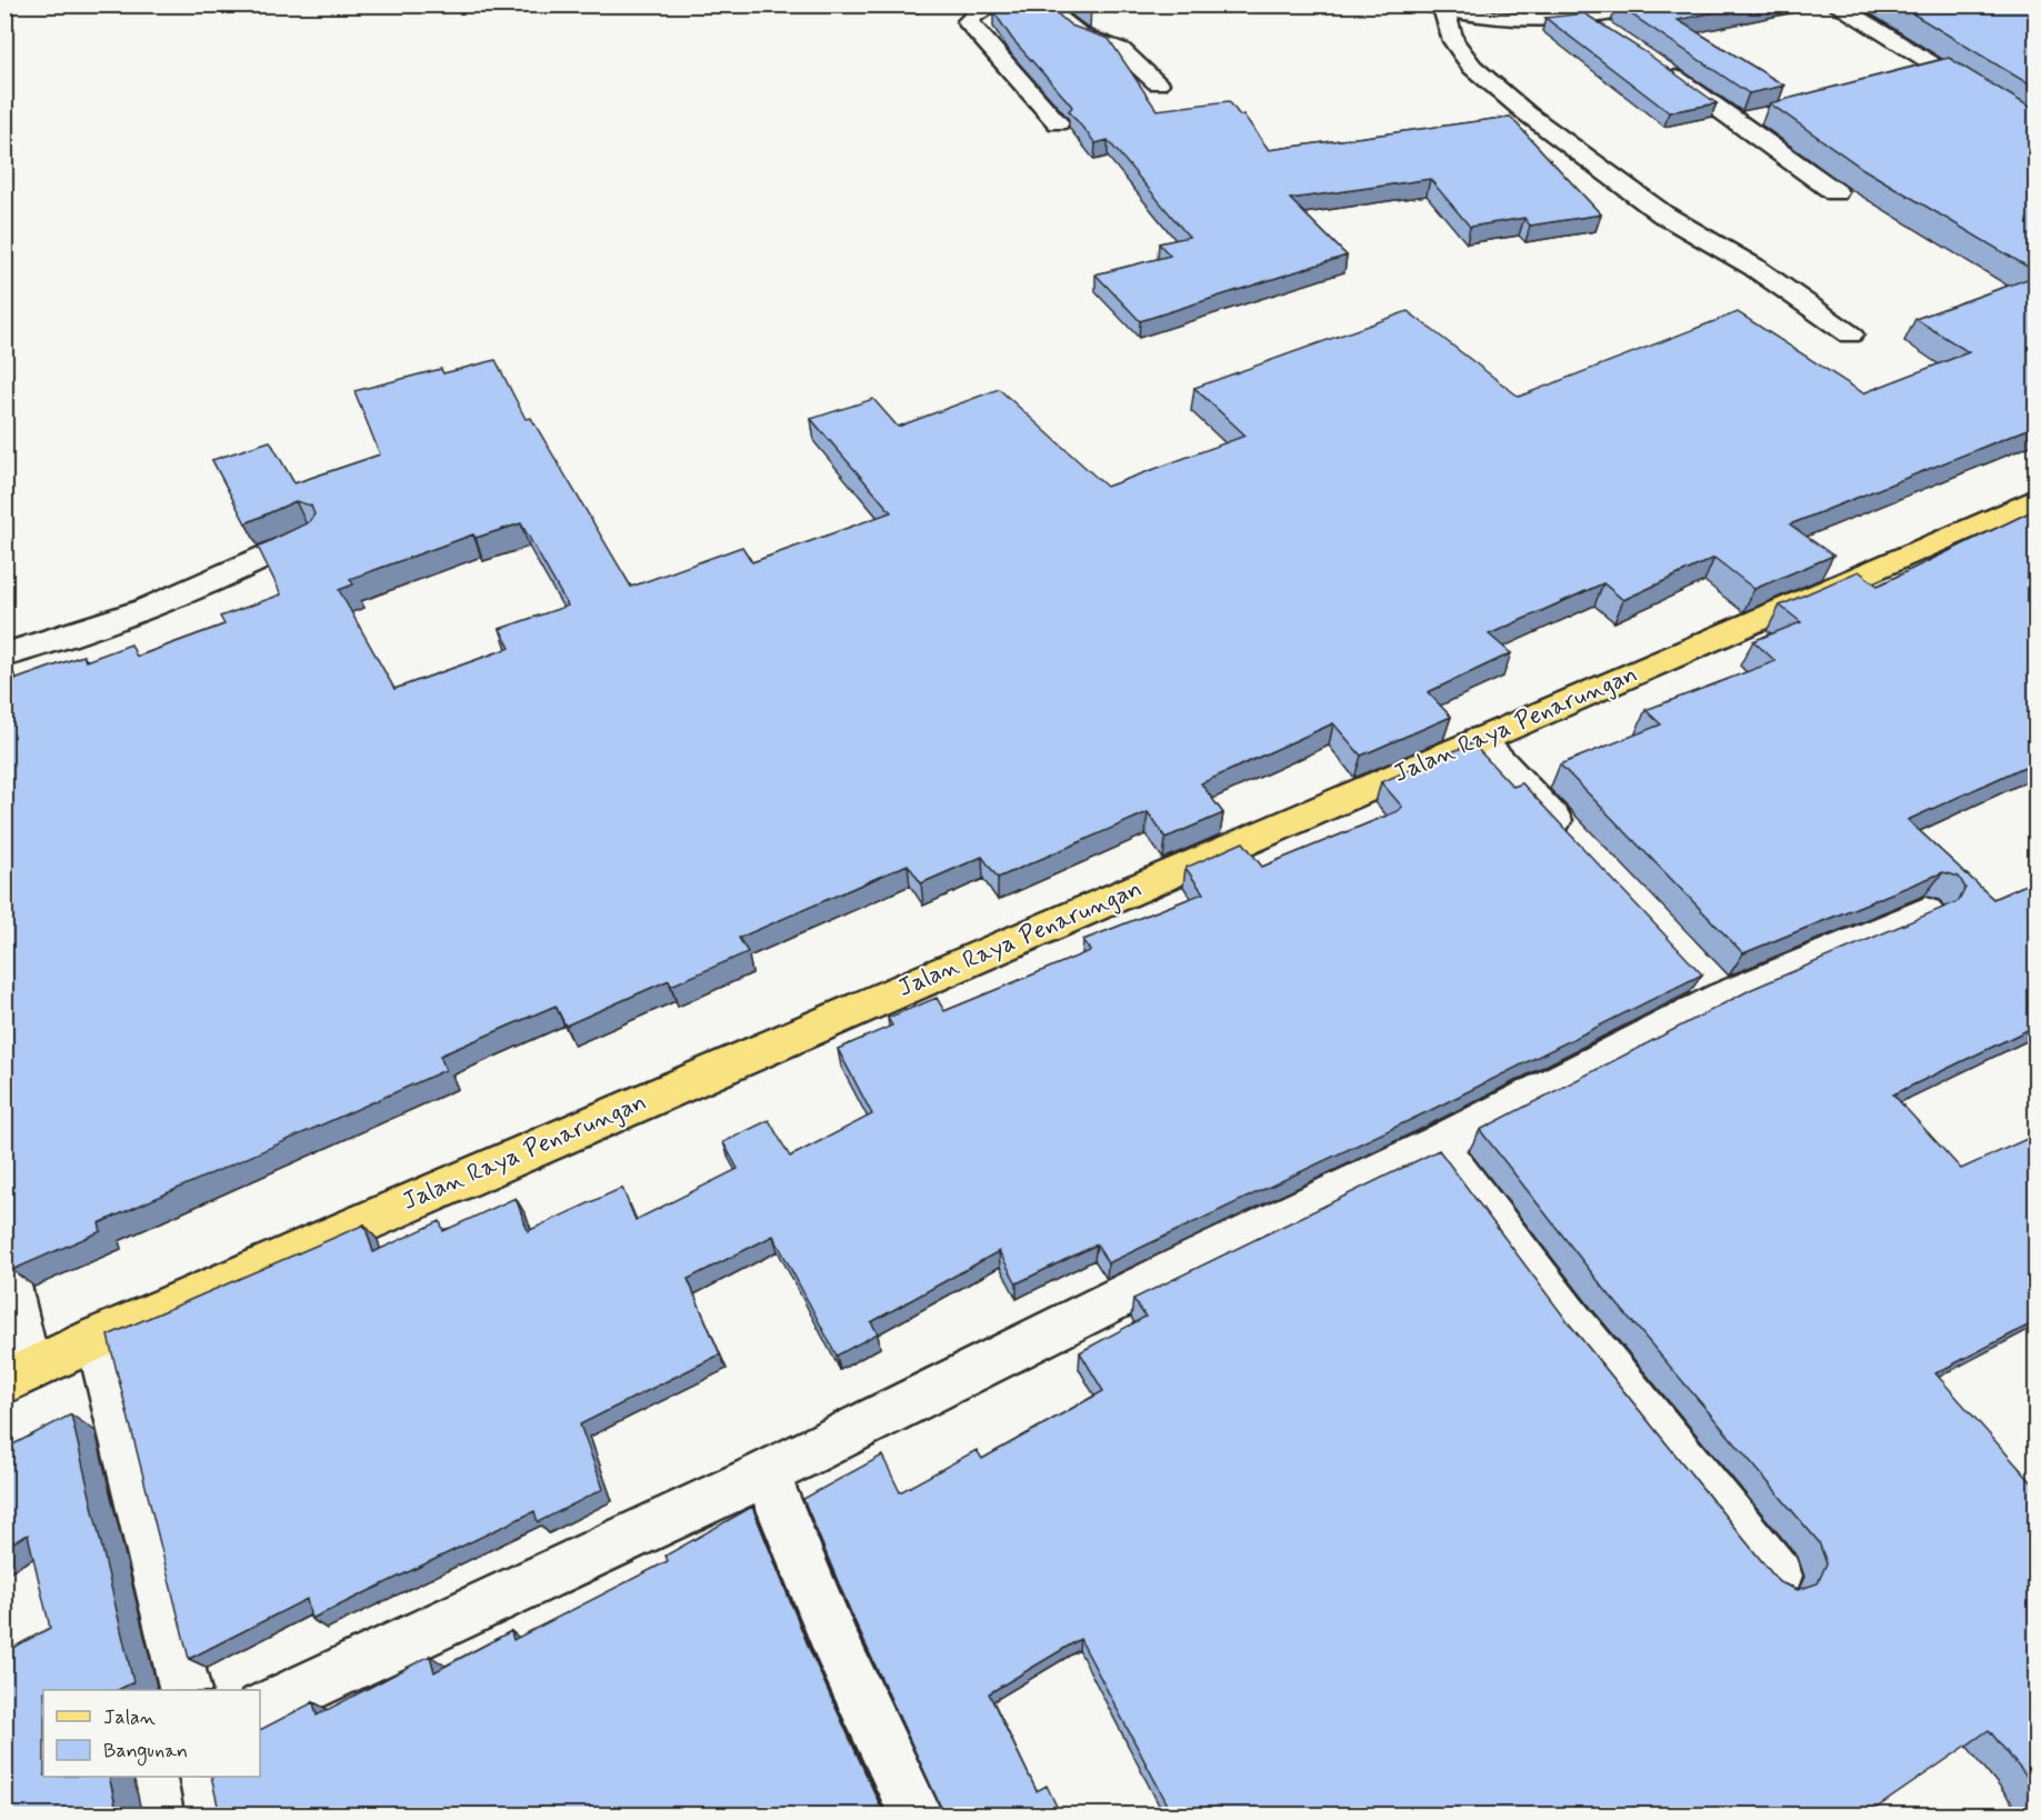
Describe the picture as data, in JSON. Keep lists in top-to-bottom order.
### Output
{
  "streets": {
    "main road": ["Jalan Raya Penarungan"]
  },
  "legend": ["Jalan", "Bangunan"]
}
